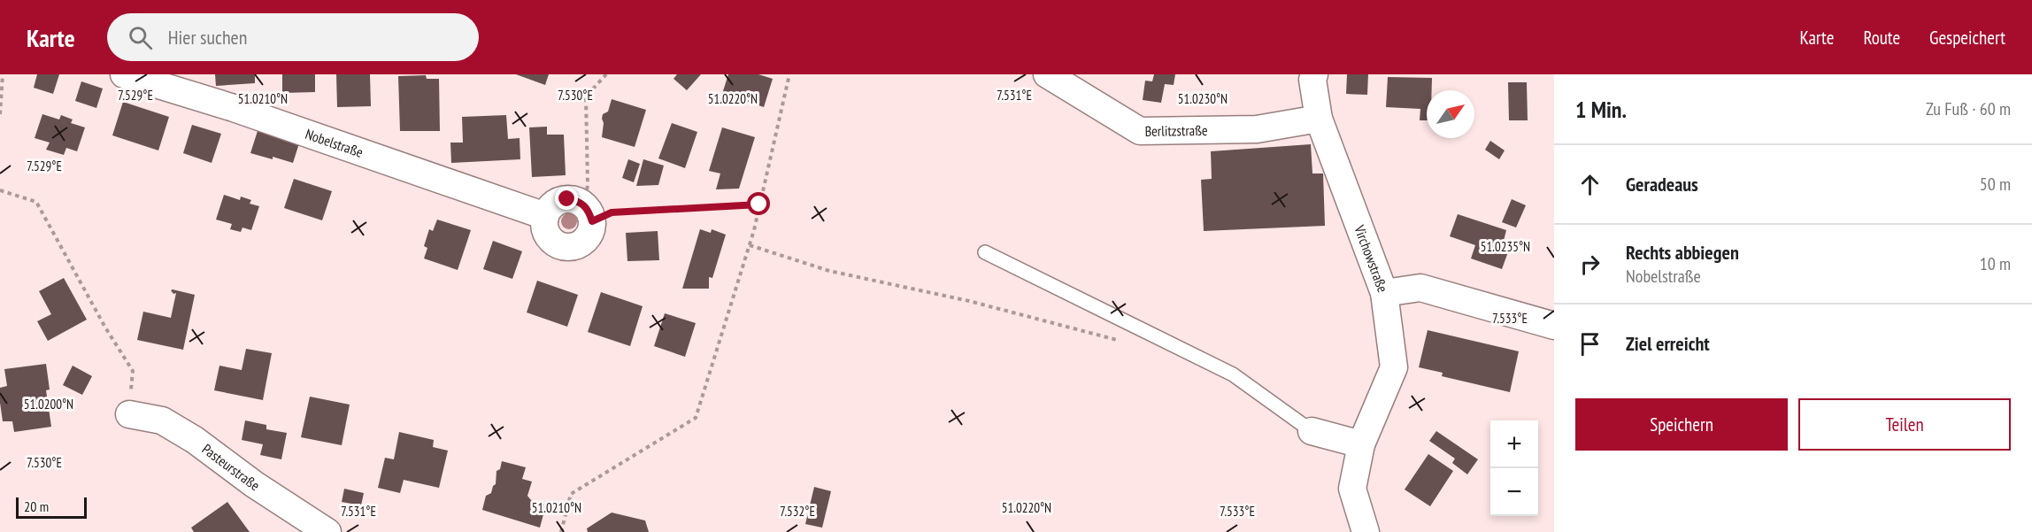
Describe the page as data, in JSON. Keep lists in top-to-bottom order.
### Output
{
  "streets": {
    "street": [
      "Berlitzstraße",
      "Nobelstraße",
      "Virchowstraße",
      "Pasteurstraße"
    ]
  },
  "crossings": [
    ["Berlitzstraße", "Virchowstraße"]
  ],
  "scale_bar": "20 m",
  "north": "top right",
  "page": {
    "header": "Karte",
    "search": "Hier suchen",
    "nav": ["Karte", "Route", "Gespeichert"],
    "heading": ["1 Min.", "Zu Fuß · 60 m"],
    "list": [
      ["Geradeaus", "50 m"],
      ["Rechts abbiegen", "Nobelstraße", "10 m"],
      "Ziel erreicht"
    ],
    "buttons": ["Speichern", "Teilen"],
    "map_buttons": ["+", "−"],
    "scale": "20 m"
  },
  "coordinates": [
    "7.529°E",
    "7.530°E",
    "7.531°E",
    "51.0210°N",
    "51.0220°N",
    "51.0230°N",
    "51.0235°N",
    "7.533°E",
    "51.0200°N",
    "7.532°E"
  ]
}
